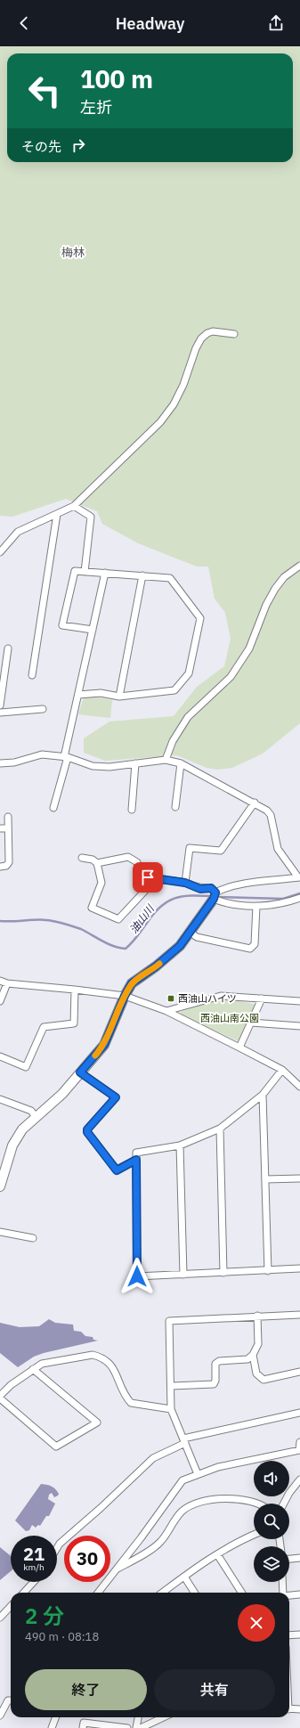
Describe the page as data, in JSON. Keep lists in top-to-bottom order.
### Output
{
  "districts": ["梅林"],
  "water": ["油山川"],
  "parks": ["西油山南公園"],
  "places": {
    "transit": ["西油山ハイツ"]
  },
  "page": {
    "header": "Headway",
    "turn": ["100 m", "左折"],
    "then": "その先",
    "speed": "21 km/h",
    "limit": "30",
    "heading": ["2 分", "490 m · 08:18"],
    "buttons": ["終了", "共有"]
  }
}
